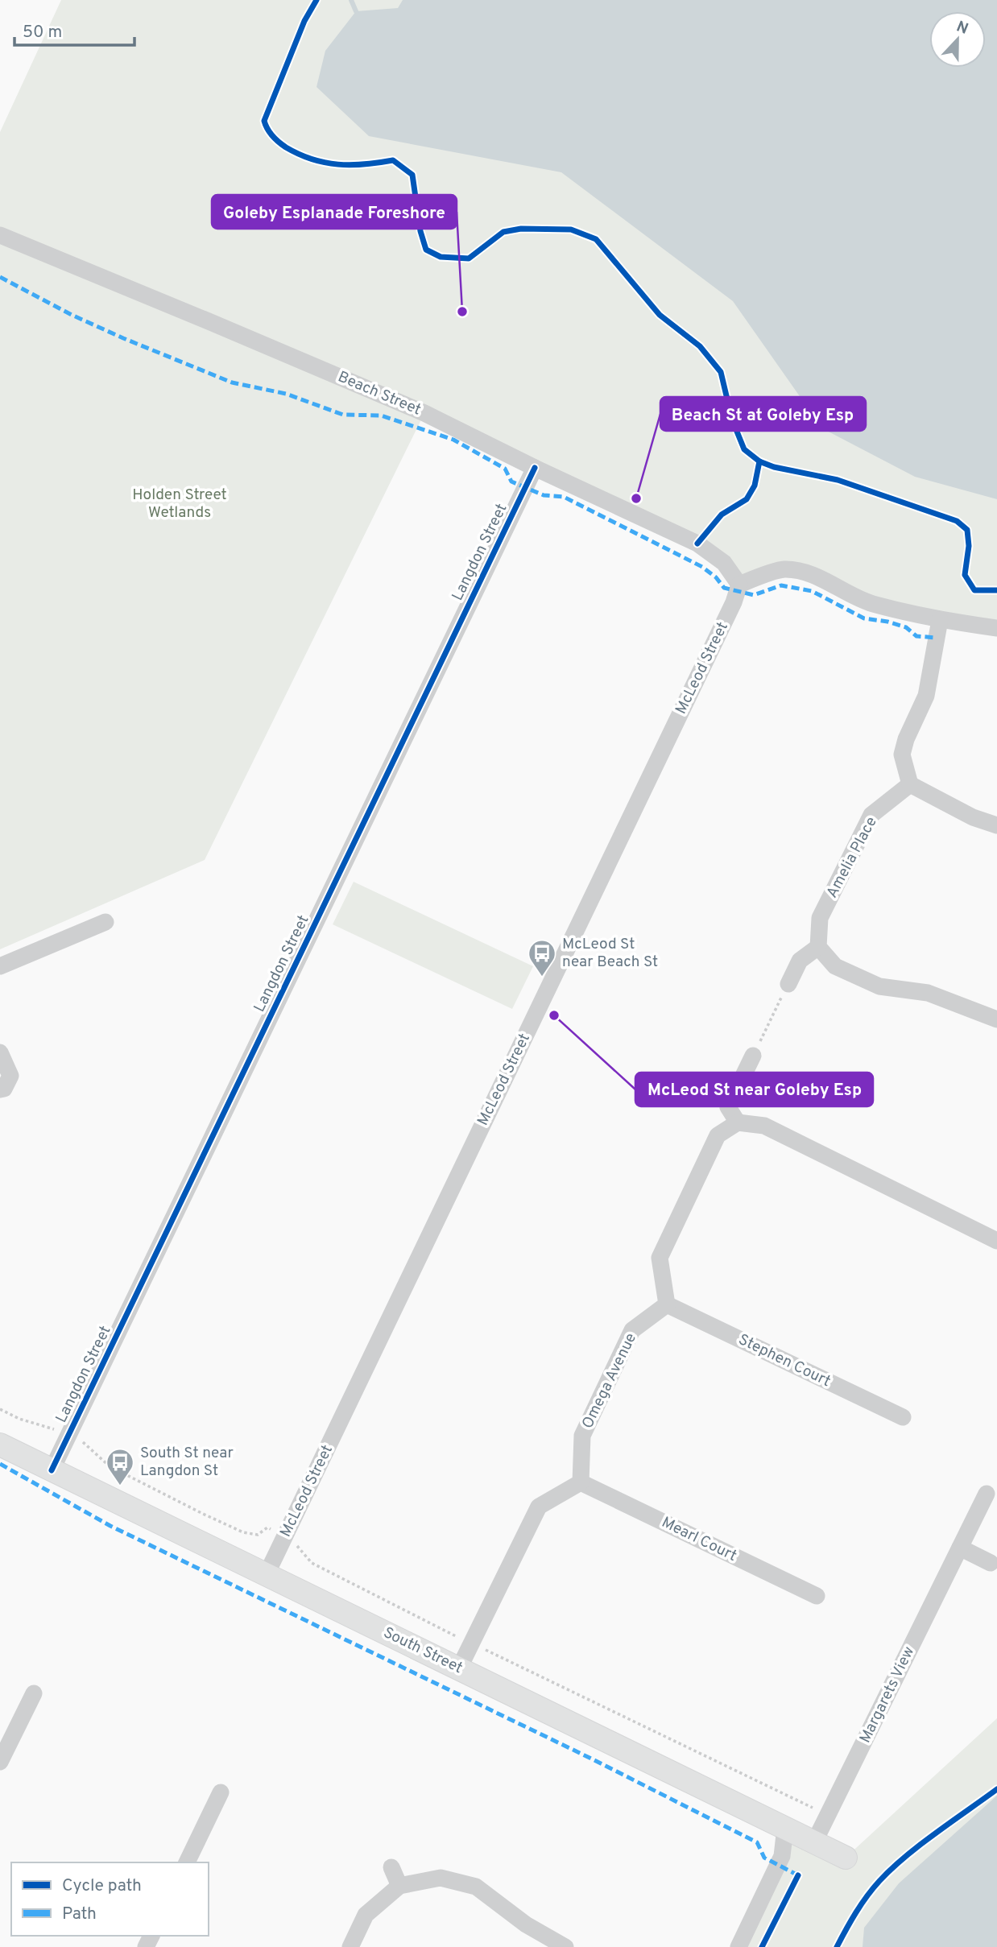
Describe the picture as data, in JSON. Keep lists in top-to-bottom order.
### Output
{
  "streets": {
    "street": [
      "Beach Street",
      "Langdon Street",
      "McLeod Street",
      "Amelia Place",
      "Stephen Court",
      "Omega Avenue",
      "Mearl Court",
      "South Street",
      "Margarets View"
    ]
  },
  "crossings": [
    ["Beach Street", "Langdon Street"],
    ["Beach Street", "McLeod Street"],
    ["Langdon Street", "South Street"],
    ["McLeod Street", "South Street"],
    ["Stephen Court", "Omega Avenue"],
    ["Omega Avenue", "Mearl Court"],
    ["South Street", "Margarets View"]
  ],
  "parks": ["Holden Street Wetlands"],
  "places": {
    "other": ["Goleby Esplanade Foreshore", "Beach St at Goleby Esp", "McLeod St near Goleby Esp"],
    "bus stop": ["McLeod St near Beach St", "South St near Langdon St"]
  },
  "legend": ["Cycle path", "Path"],
  "scale_bar": "50 m",
  "north": "top"
}
